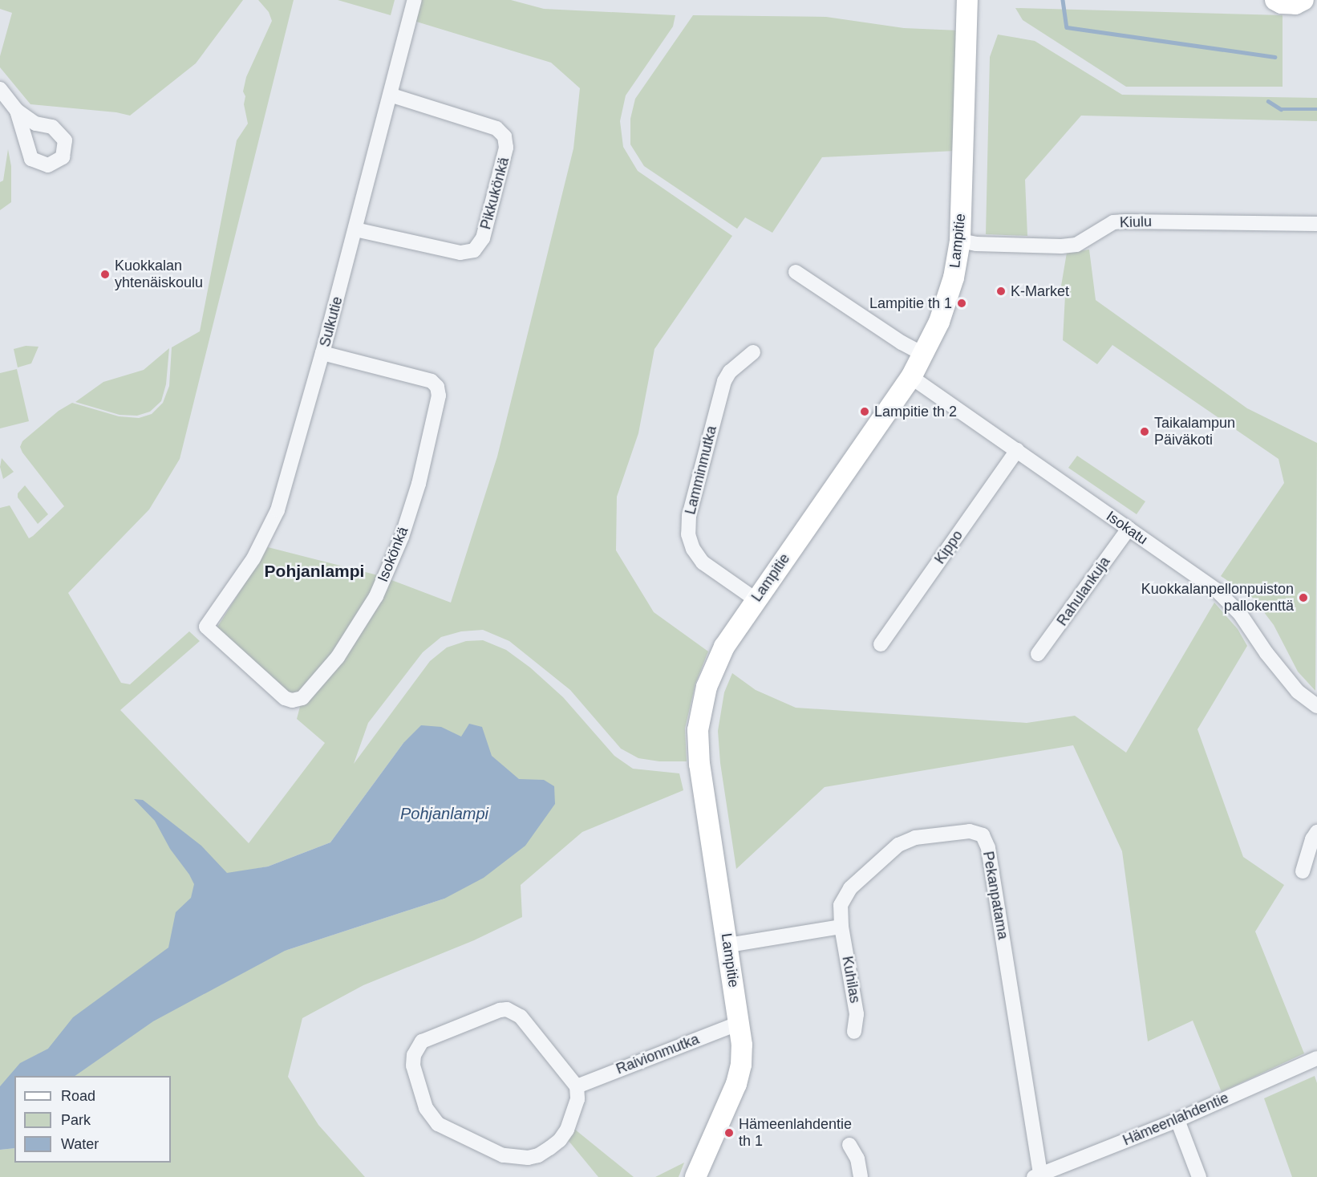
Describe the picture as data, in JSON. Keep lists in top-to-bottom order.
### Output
{
  "streets": {
    "street": [
      "Pikkukönkä",
      "Kiulu",
      "Lampitie",
      "Sulkutie",
      "Lamminmutka",
      "Isokatu",
      "Kippo",
      "Isokönkä",
      "Rahulankuja",
      "Pekanpatama",
      "Kuhilas",
      "Raivionmutka",
      "Hämeenlahdentie"
    ]
  },
  "crossings": [
    ["Pikkukönkä", "Sulkutie"],
    ["Kiulu", "Lampitie"],
    ["Lampitie", "Lamminmutka"],
    ["Lampitie", "Isokatu"],
    ["Lampitie", "Raivionmutka"],
    ["Sulkutie", "Isokönkä"],
    ["Isokatu", "Kippo"],
    ["Isokatu", "Rahulankuja"],
    ["Pekanpatama", "Kuhilas"],
    ["Pekanpatama", "Hämeenlahdentie"]
  ],
  "districts": ["Pohjanlampi"],
  "water": ["Pohjanlampi"],
  "places": [
    "Kuokkalan yhtenäiskoulu",
    "K-Market",
    "Lampitie th 1",
    "Lampitie th 2",
    "Taikalampun Päiväkoti",
    "Kuokkalanpellonpuiston pallokenttä",
    "Hämeenlahdentie th 1"
  ],
  "legend": ["Road", "Park", "Water"]
}
